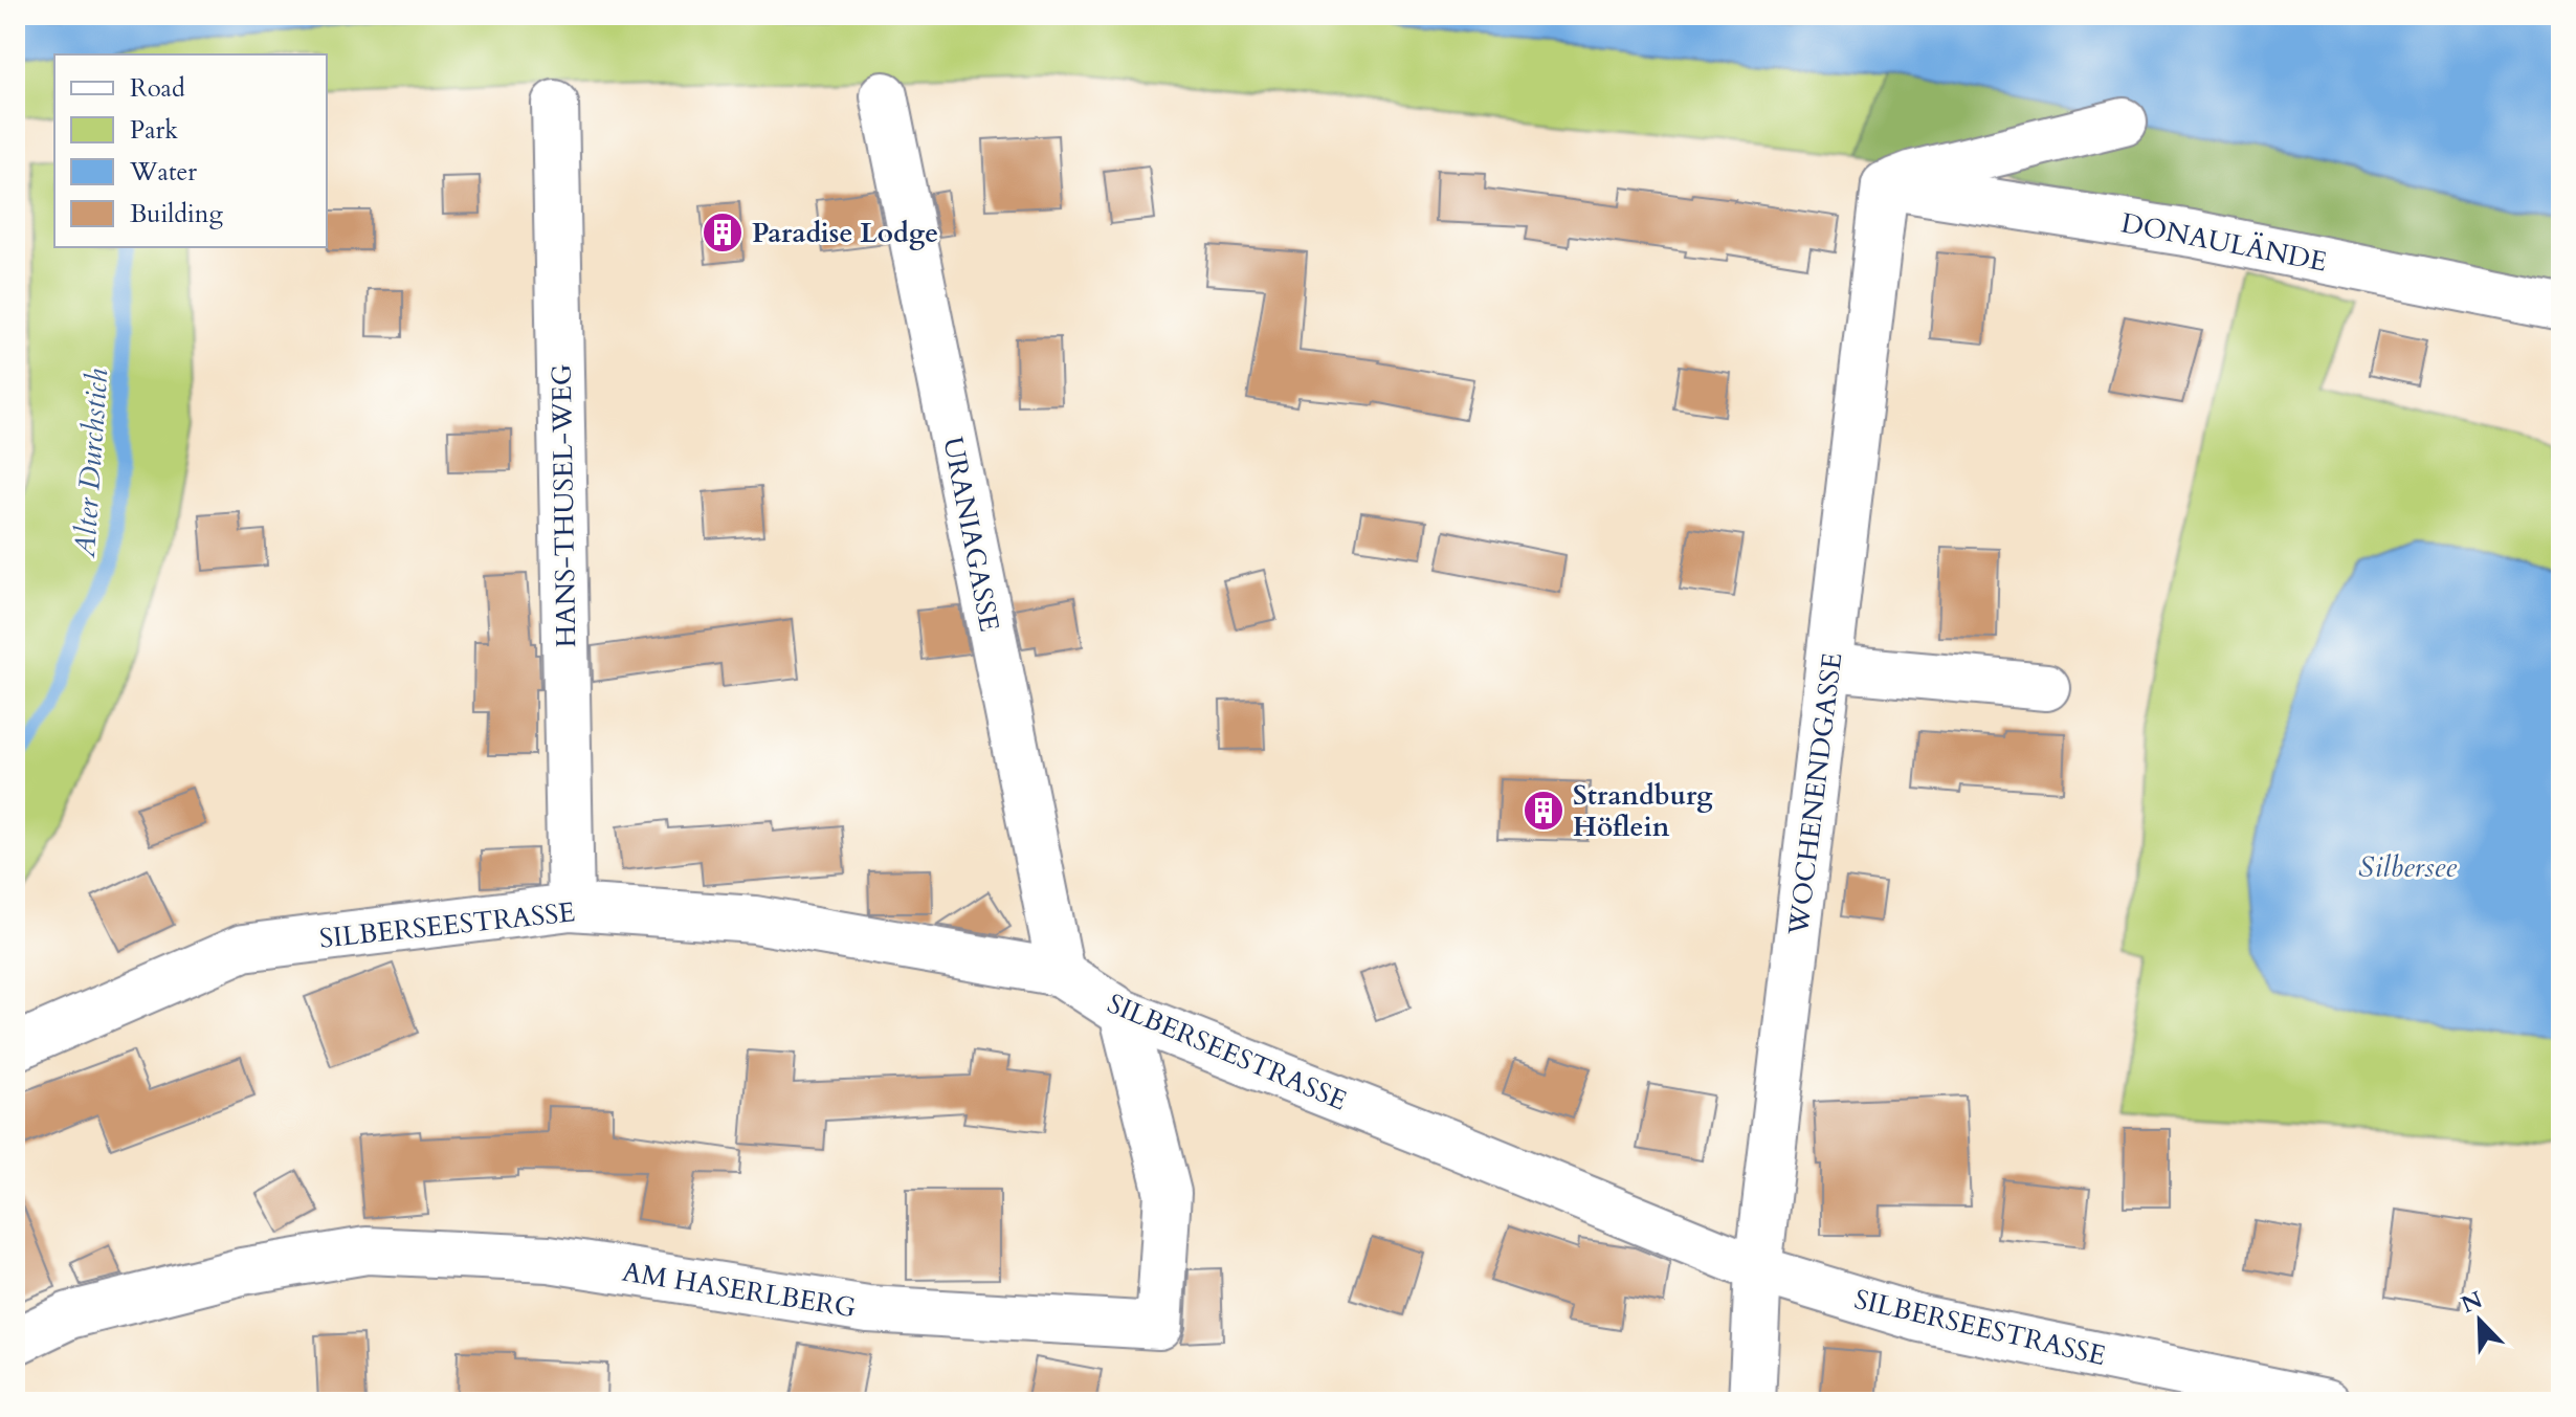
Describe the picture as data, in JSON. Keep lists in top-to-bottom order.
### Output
{
  "streets": {
    "street": [
      "DONAULÄNDE",
      "HANS-THUSEL-WEG",
      "URANIAGASSE",
      "WOCHENENDGASSE",
      "SILBERSEESTRASSE",
      "AM HASERLBERG"
    ]
  },
  "crossings": [
    ["DONAULÄNDE", "WOCHENENDGASSE"],
    ["HANS-THUSEL-WEG", "SILBERSEESTRASSE"],
    ["URANIAGASSE", "SILBERSEESTRASSE"],
    ["WOCHENENDGASSE", "SILBERSEESTRASSE"],
    ["SILBERSEESTRASSE", "AM HASERLBERG"]
  ],
  "water": ["Alter Durchstich", "Silbersee"],
  "places": {
    "building": ["Paradise Lodge", "Strandburg Höflein"]
  },
  "legend": [
    "Road",
    "Park",
    "Water",
    "Building"
  ],
  "north": "top left"
}
